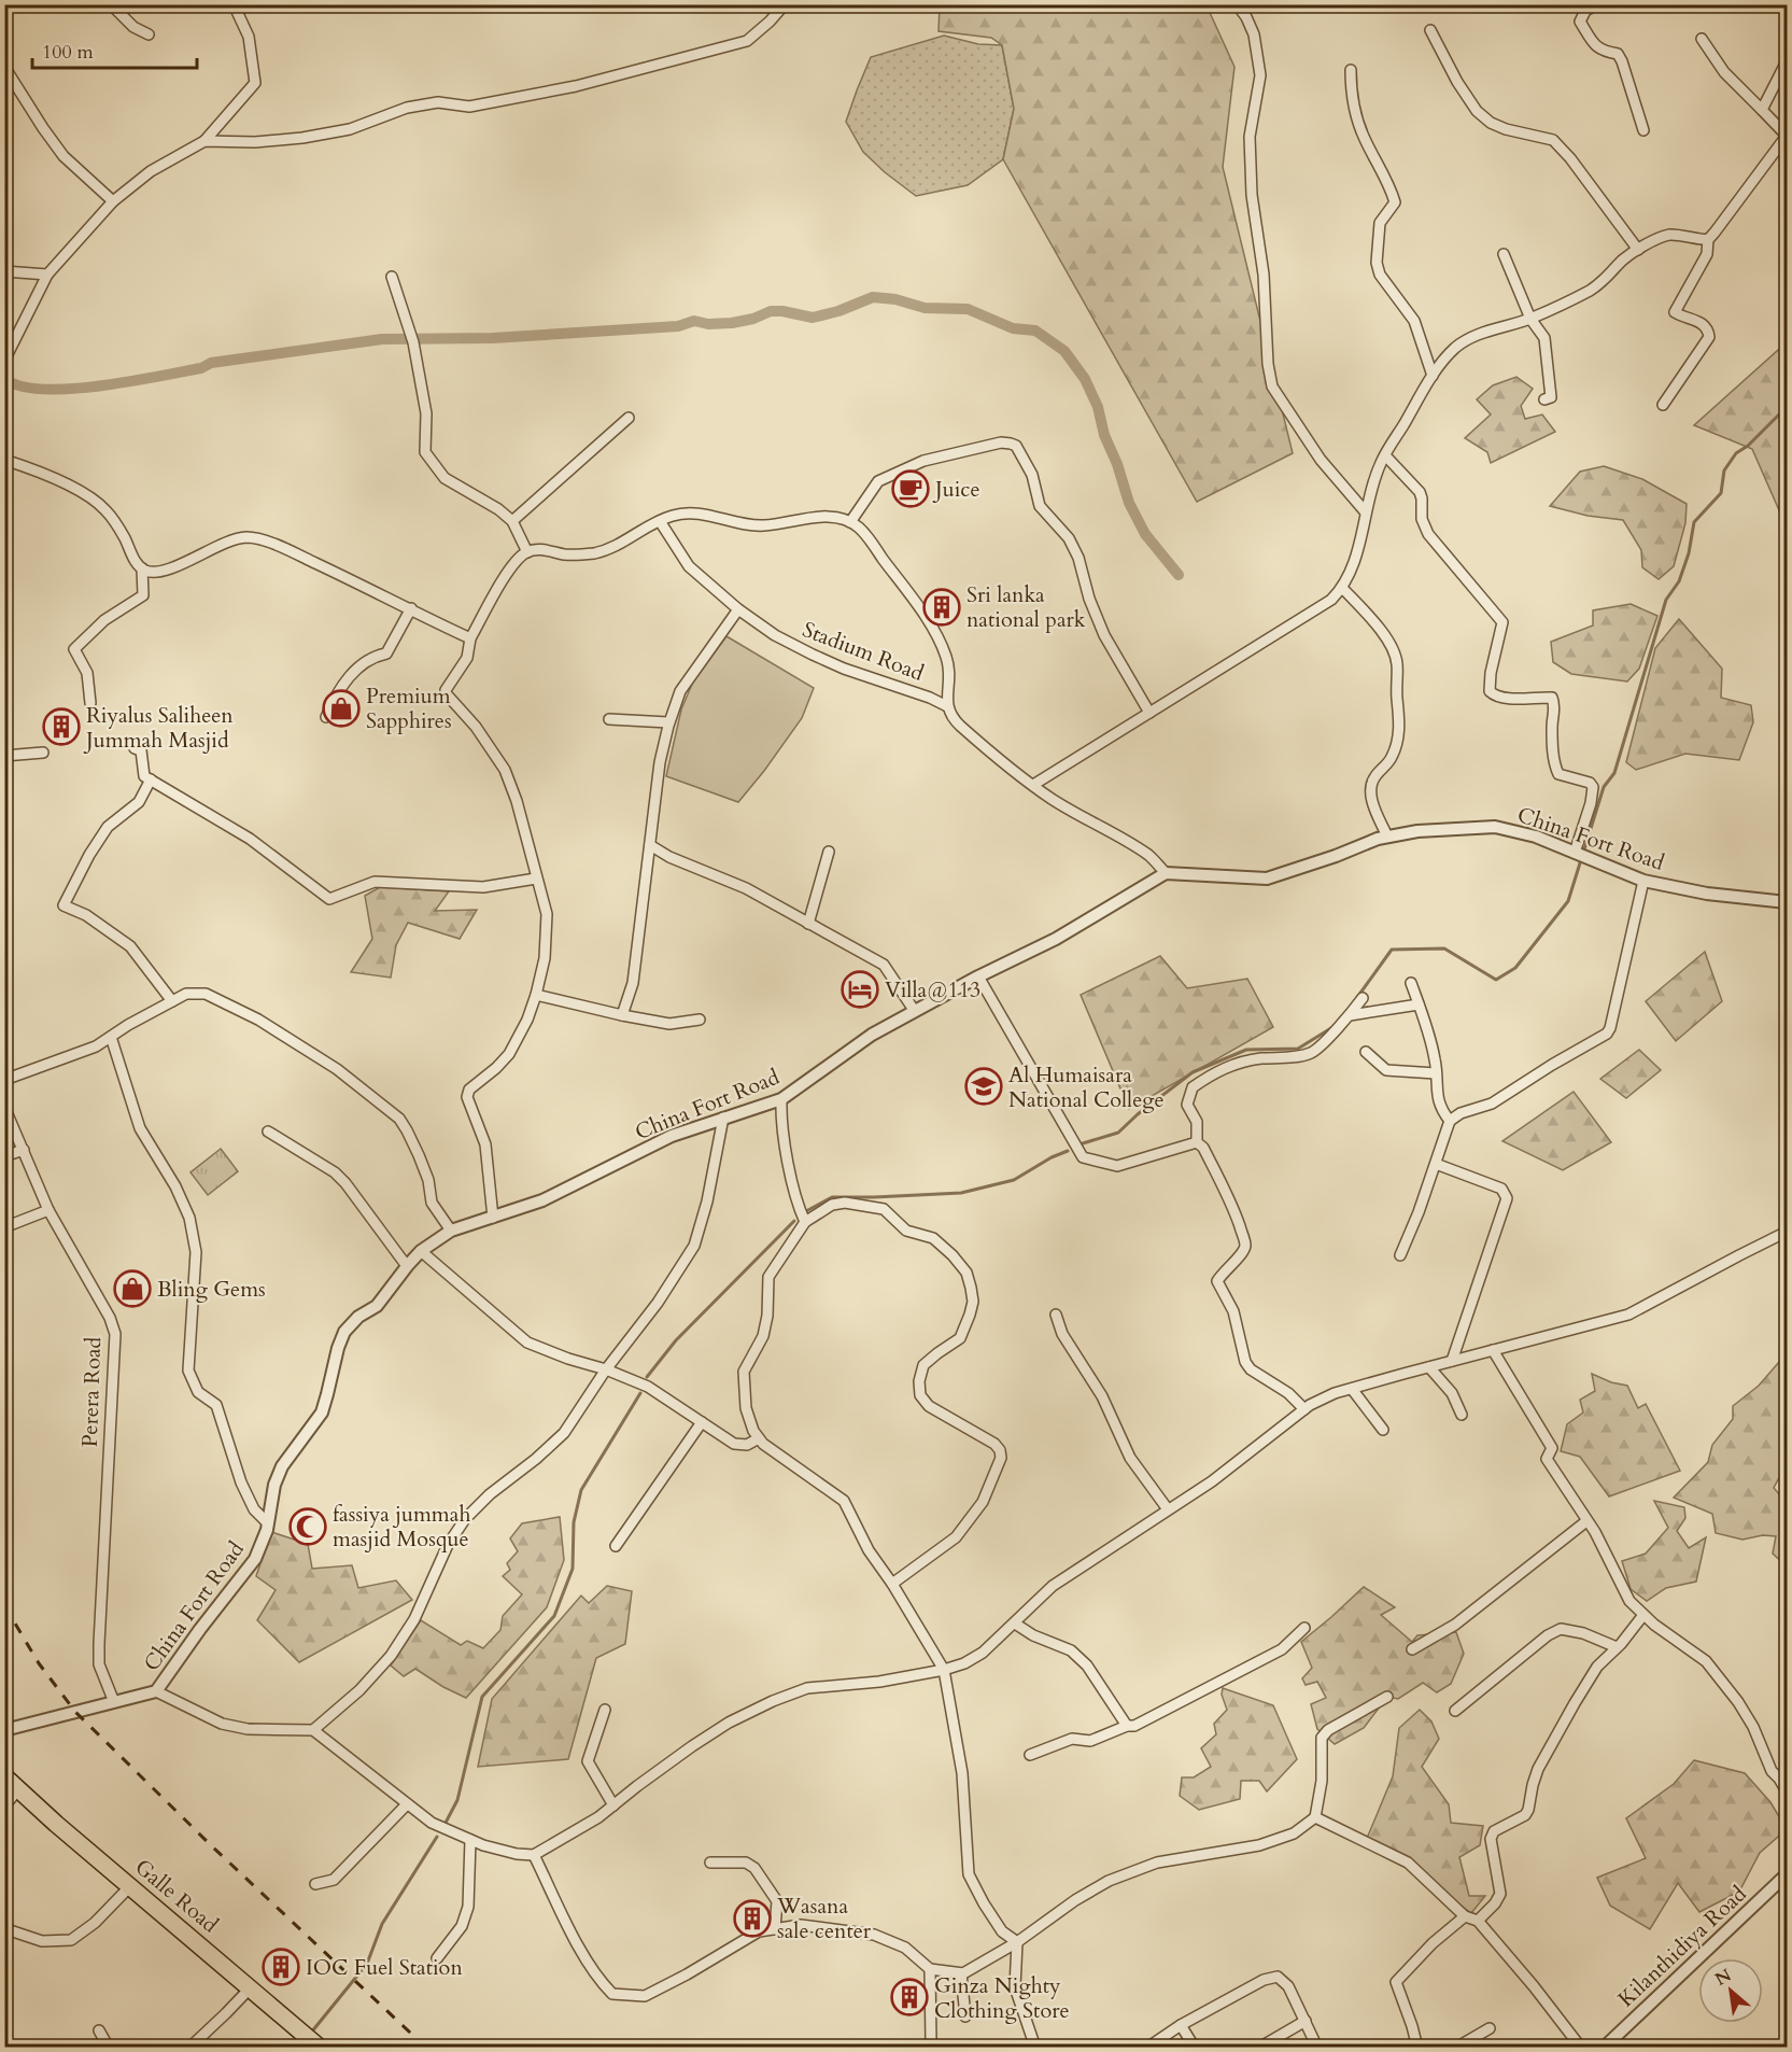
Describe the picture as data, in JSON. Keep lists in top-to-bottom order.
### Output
{
  "streets": {
    "highway": ["Galle Road"],
    "street": [
      "Stadium Road",
      "China Fort Road",
      "Perera Road",
      "Kilanthidiya Road"
    ]
  },
  "crossings": [
    ["China Fort Road", "Perera Road"]
  ],
  "places": {
    "cafe": ["Juice"],
    "building": [
      "Sri lanka national park",
      "Riyalus Saliheen Jummah Masjid",
      "Wasana sale center",
      "IOC Fuel Station",
      "Ginza Nighty Clothing Store"
    ],
    "shop": ["Premium Sapphires", "Bling Gems"],
    "hotel": ["Villa@113"],
    "school or university": ["Al Humaisara National College"],
    "mosque": ["fassiya jummah masjid Mosque"]
  },
  "scale_bar": "100 m",
  "north": "top left"
}
